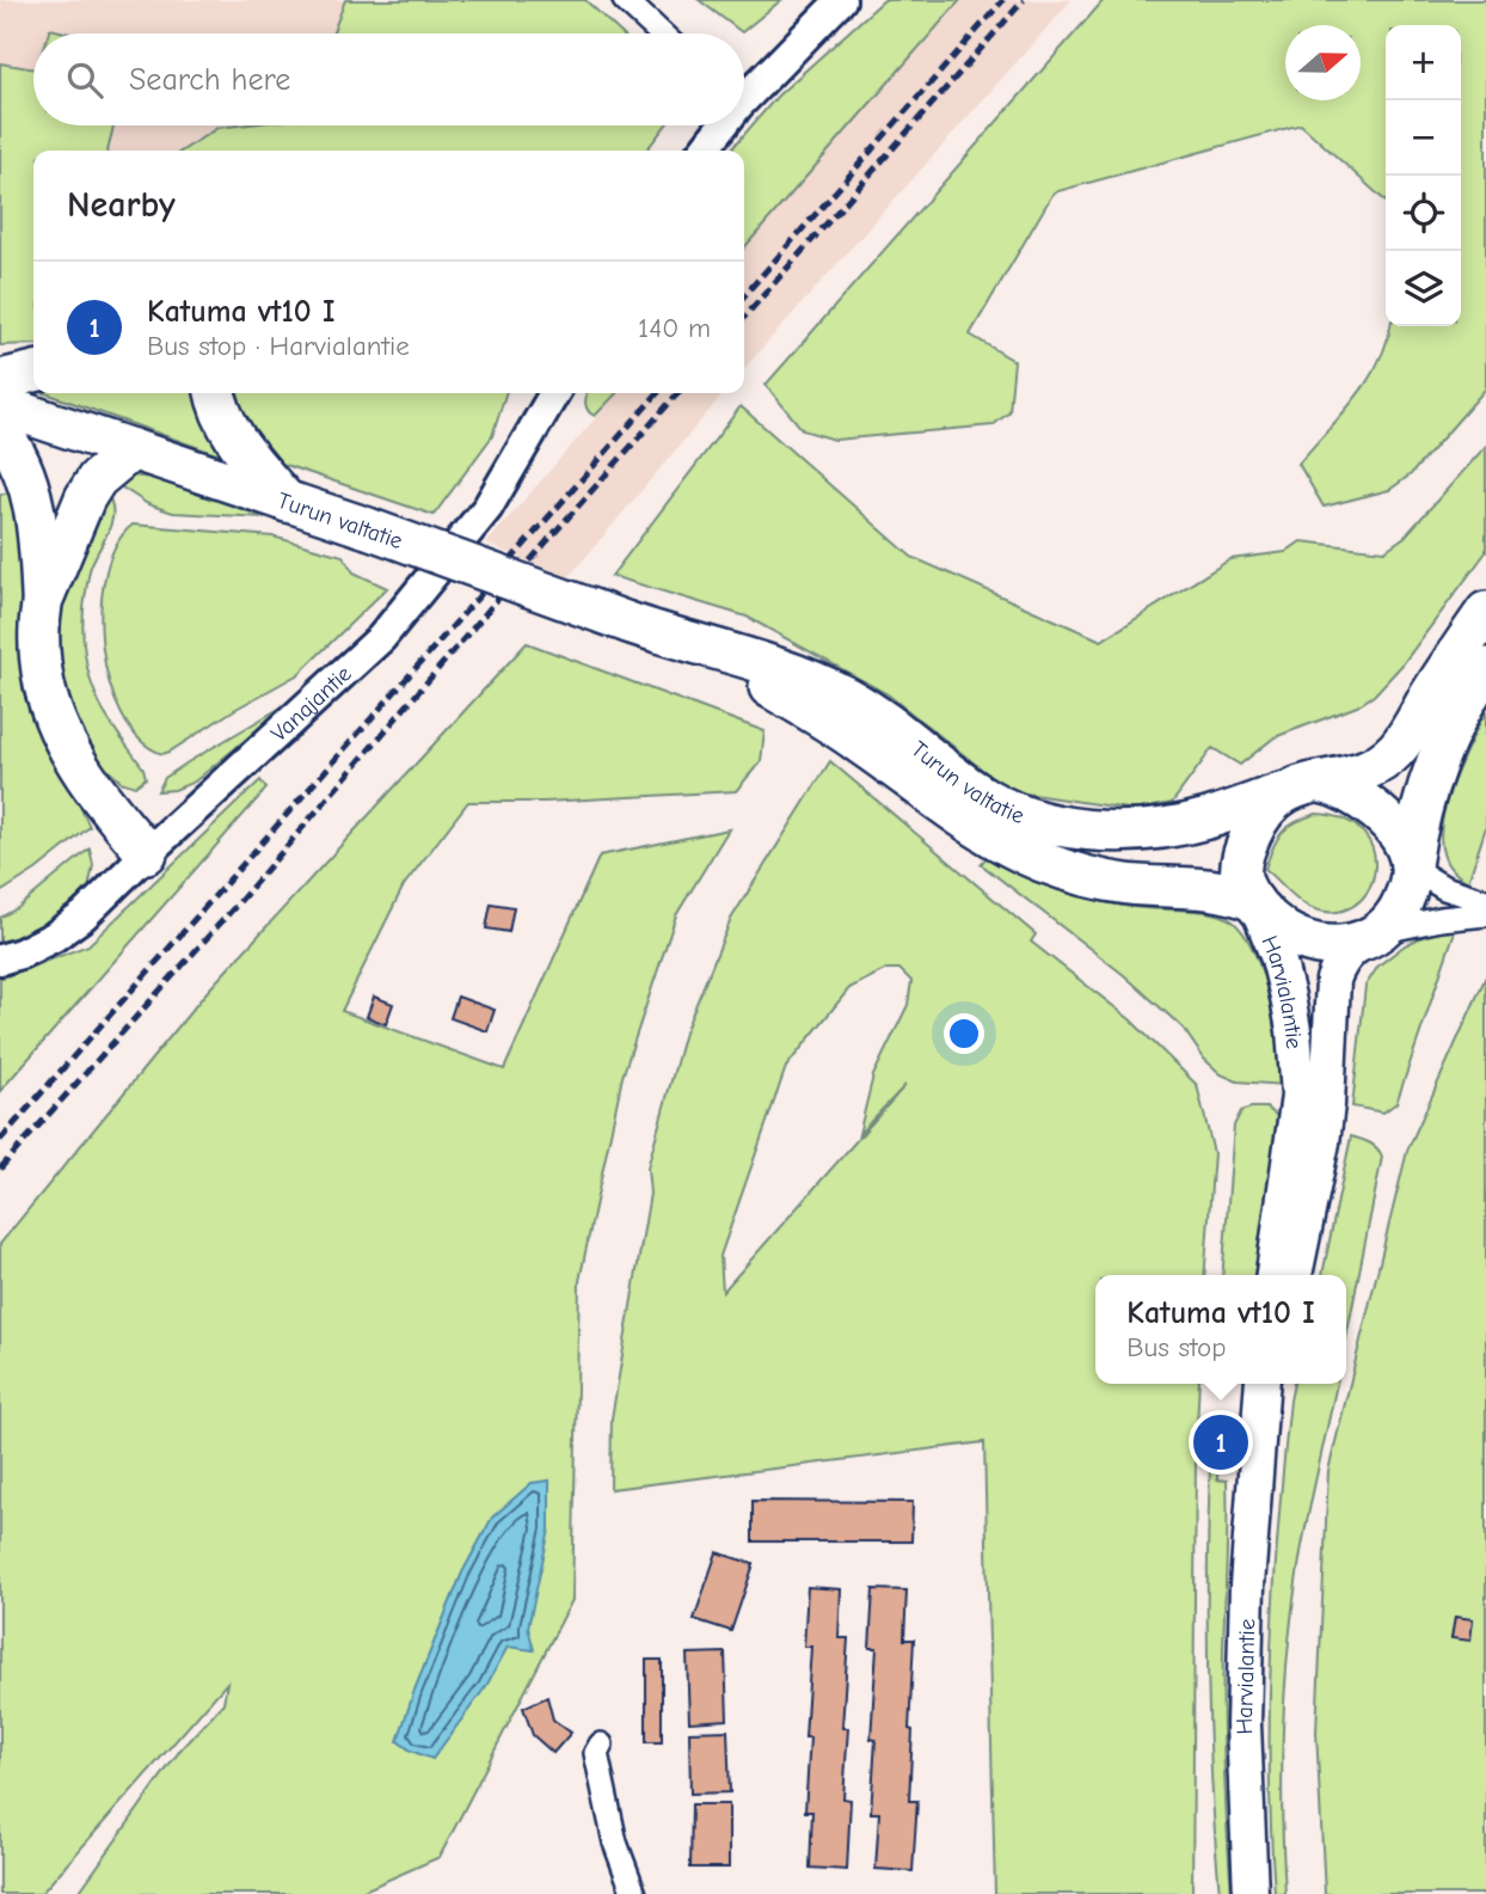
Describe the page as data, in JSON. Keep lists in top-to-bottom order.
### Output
{
  "streets": {
    "highway": ["Turun valtatie"],
    "main road": ["Harvialantie"],
    "street": ["Vanajantie"]
  },
  "crossings": [
    ["Turun valtatie", "Harvialantie"]
  ],
  "north": "right",
  "page": {
    "map_buttons": ["+", "−"],
    "search": "Search here",
    "heading": "Nearby",
    "list": [
      {
        "mark": "1",
        "name": "Katuma vt10 I",
        "note": "Bus stop · Harvialantie",
        "value": "140 m"
      }
    ],
    "popup": ["Katuma vt10 I", "Bus stop"],
    "pins": "1"
  }
}
